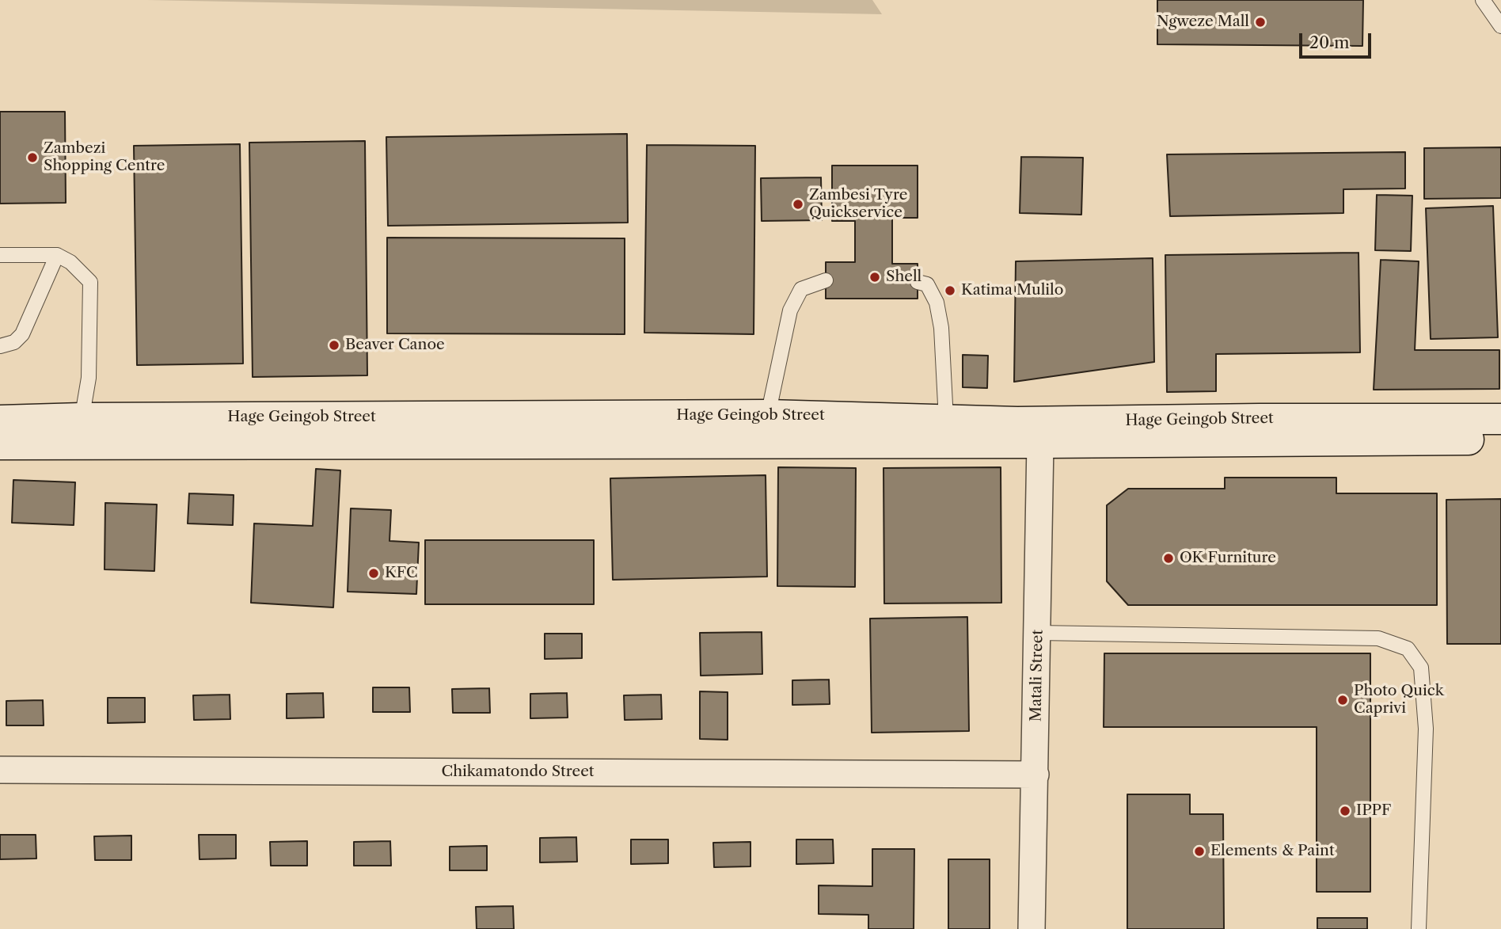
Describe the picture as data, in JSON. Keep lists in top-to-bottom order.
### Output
{
  "streets": {
    "street": ["Hage Geingob Street", "Matali Street", "Chikamatondo Street"]
  },
  "crossings": [
    ["Hage Geingob Street", "Matali Street"],
    ["Matali Street", "Chikamatondo Street"]
  ],
  "places": [
    "Ngweze Mall",
    "Zambezi Shopping Centre",
    "Zambesi Tyre Quickservice",
    "Shell",
    "Katima Mulilo",
    "Beaver Canoe",
    "OK Furniture",
    "KFC",
    "Photo Quick Caprivi",
    "IPPF",
    "Elements & Paint"
  ],
  "scale_bar": "20 m"
}
